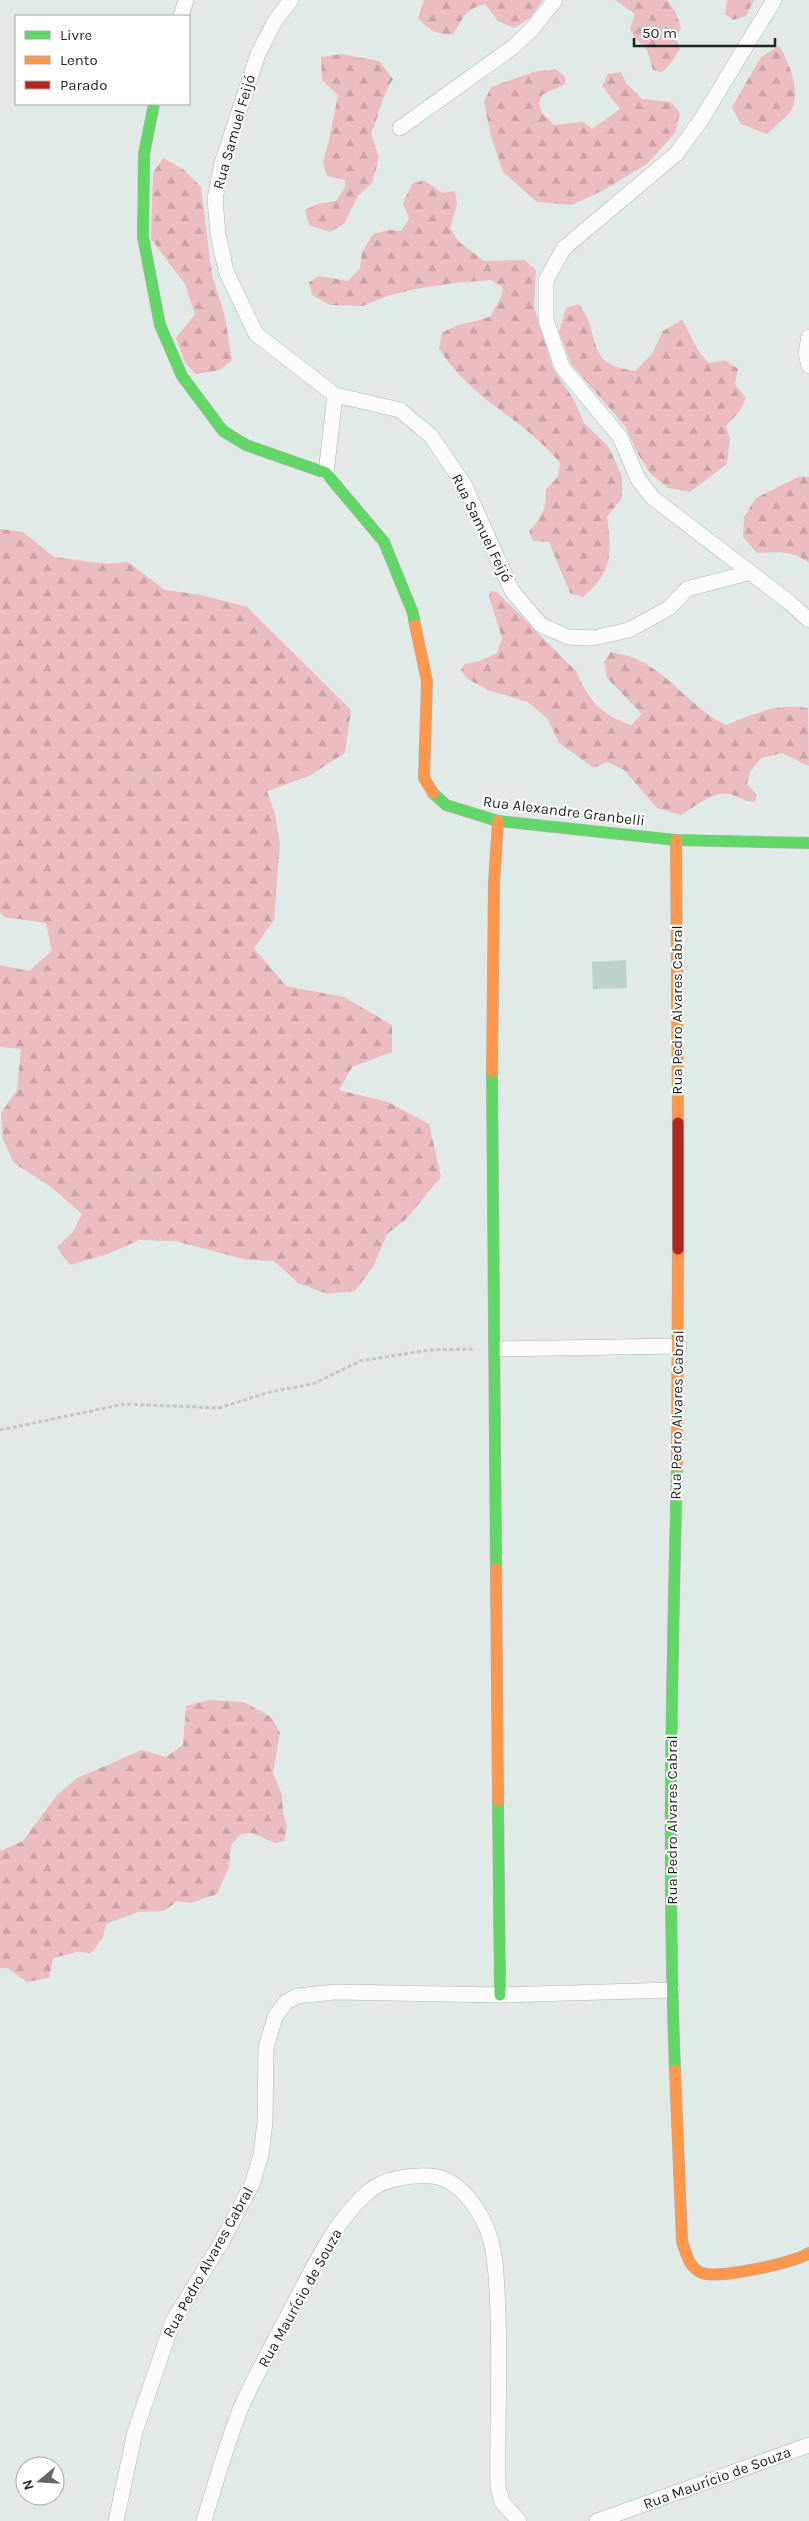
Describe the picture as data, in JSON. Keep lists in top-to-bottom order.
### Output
{
  "streets": {
    "street": [
      "Rua Samuel Feijó",
      "Rua Alexandre Granbelli",
      "Rua Pedro Alvares Cabral",
      "Rua Maurício de Souza"
    ]
  },
  "crossings": [
    ["Rua Alexandre Granbelli", "Rua Pedro Alvares Cabral"]
  ],
  "legend": ["Livre", "Lento", "Parado"],
  "scale_bar": "50 m",
  "north": "left"
}
